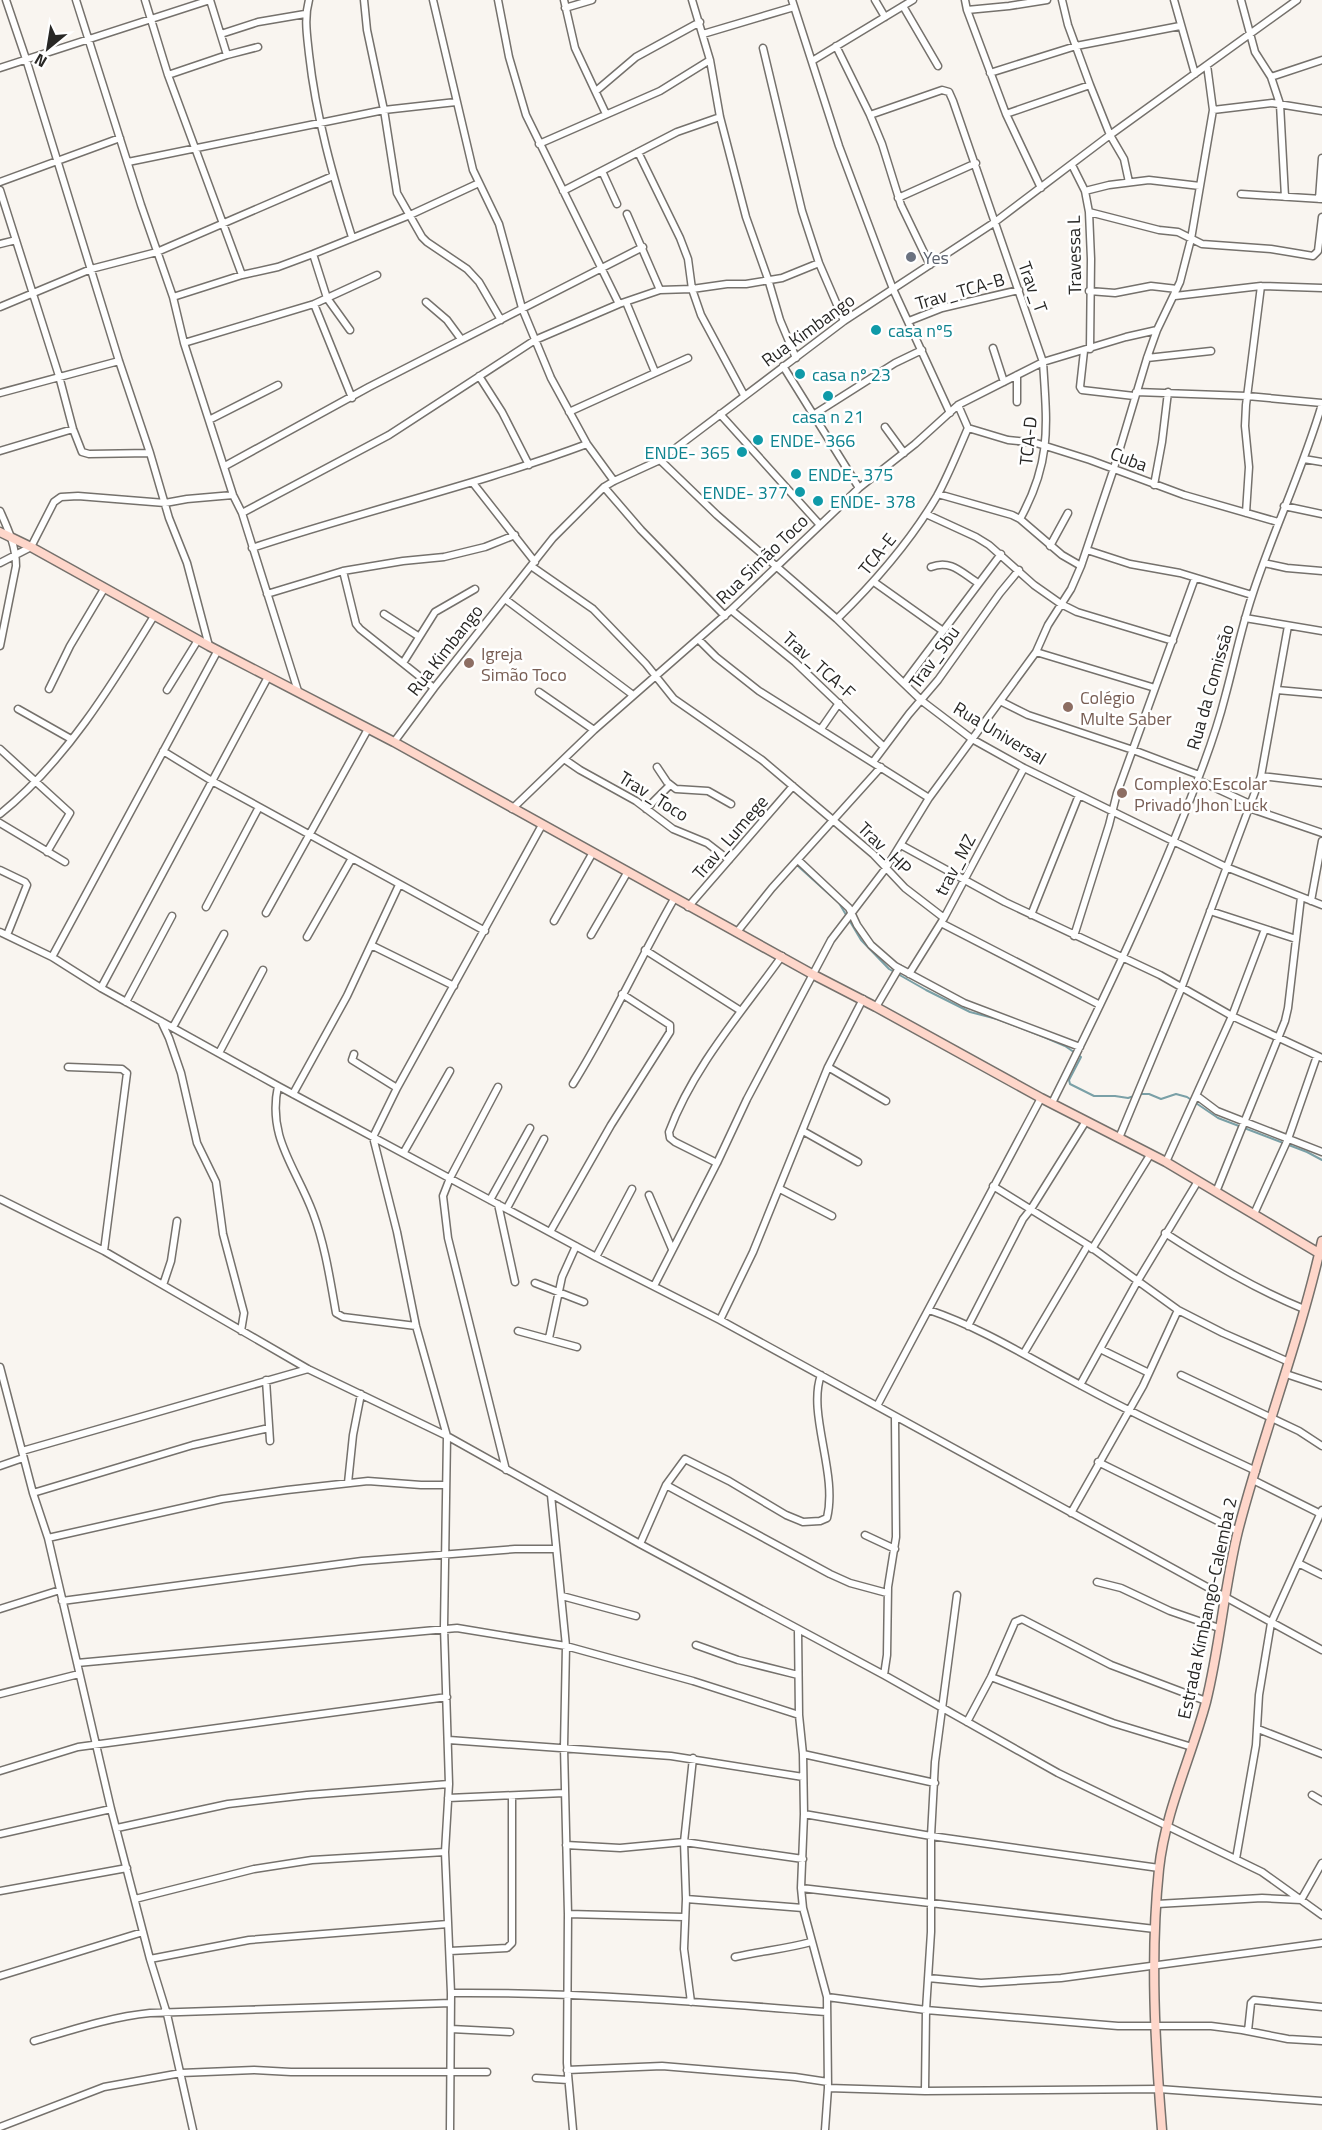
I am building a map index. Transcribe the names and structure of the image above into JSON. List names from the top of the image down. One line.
{"streets":{"street":["Travessa L","Trav_T","Trav_TCA-B","Rua Kimbango","TCA-D","Cuba","TCA-E","Rua Simão Toco","Trav_Sbu","Trav_TCA-F","Rua da Comissão","Rua Universal","Trav_Toco","Trav_Lumege","Trav_HP","trav_MZ","Estrada Kimbango-Calemba 2"]},"crossings":[["Travessa L","Rua Kimbango"],["Travessa L","Rua Simão Toco"],["Trav_T","Trav_TCA-B"],["Trav_T","Rua Kimbango"],["Trav_T","TCA-D"],["Trav_T","Rua Simão Toco"],["Rua Kimbango","Rua Universal"],["Rua Kimbango","Trav_HP"],["TCA-D","Cuba"],["TCA-D","Rua Simão Toco"],["Cuba","TCA-E"],["Cuba","Rua da Comissão"],["TCA-E","Rua Universal"],["Rua Simão Toco","Trav_TCA-F"],["Rua Simão Toco","Rua Universal"],["Rua Simão Toco","Trav_Toco"],["Rua Simão Toco","Trav_HP"],["Trav_Sbu","Trav_TCA-F"],["Trav_Sbu","Rua Universal"],["Rua da Comissão","Rua Universal"],["Rua da Comissão","Trav_HP"],["Rua Universal","trav_MZ"],["Trav_Toco","Trav_Lumege"],["Trav_Lumege","Trav_HP"],["Trav_HP","trav_MZ"]],"places":["Yes","casa nº5","casa nº 23","casa n 21","ENDE- 366","ENDE- 365","ENDE- 375","ENDE- 377","ENDE- 378","Igreja Simão Toco","Colégio Multe Saber","Complexo Escolar Privado Jhon Luck"],"north":"bottom left"}
